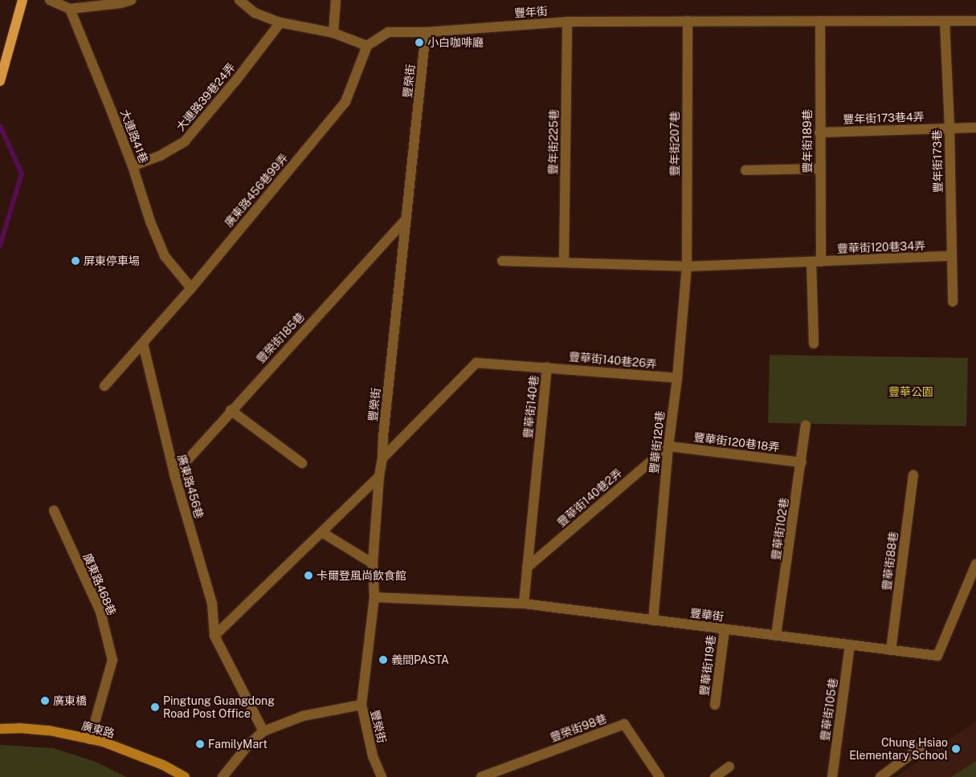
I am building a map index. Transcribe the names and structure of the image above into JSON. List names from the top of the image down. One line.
{"streets":{"street":["豐年街","豐榮街","大連路39巷24弄","豐年街173巷4弄","大連路41巷","豐年街189巷","豐年街225巷","豐年街207巷","豐年街173巷","廣東路456巷99弄","豐華街120巷34弄","豐榮街185巷","豐華街140巷26弄","豐華街140巷","豐華街120巷","豐華街120巷18弄","廣東路456巷","豐華街140巷2弄","豐華街102巷","豐華街88巷","廣東路468巷","豐華街","豐華街119巷","豐華街105巷","豐榮街98巷","廣東路"]},"crossings":[["豐年街","豐榮街"],["豐年街","豐年街189巷"],["豐年街","豐年街225巷"],["豐年街","豐年街207巷"],["豐年街","豐年街173巷"],["豐榮街","豐榮街185巷"],["豐榮街","豐華街140巷"],["豐榮街","豐華街"],["大連路39巷24弄","大連路41巷"],["豐年街173巷4弄","豐年街189巷"],["豐年街173巷4弄","豐年街173巷"],["大連路41巷","廣東路456巷99弄"],["豐年街189巷","豐華街120巷34弄"],["豐年街207巷","豐華街120巷34弄"],["豐年街207巷","豐華街120巷"],["豐年街173巷","豐華街120巷34弄"],["廣東路456巷99弄","廣東路456巷"],["豐華街120巷34弄","豐華街120巷"],["豐榮街185巷","廣東路456巷"],["豐華街140巷26弄","豐華街140巷"],["豐華街140巷26弄","豐華街120巷"],["豐華街140巷","豐華街140巷2弄"],["豐華街140巷","豐華街"],["豐華街120巷","豐華街120巷18弄"],["豐華街120巷","豐華街140巷2弄"],["豐華街120巷","豐華街"],["豐華街120巷18弄","豐華街140巷2弄"],["豐華街120巷18弄","豐華街102巷"],["豐華街102巷","豐華街"],["豐華街88巷","豐華街"],["廣東路468巷","廣東路"],["豐華街","豐華街119巷"],["豐華街","豐華街105巷"]],"parks":["豐華公園"],"places":["小白咖啡廳","屏東停車場","卡爾登風尚飲食館","義間PASTA","廣東橋","Pingtung Guangdong Road Post Office","FamilyMart","Chung Hsiao Elementary School"]}
